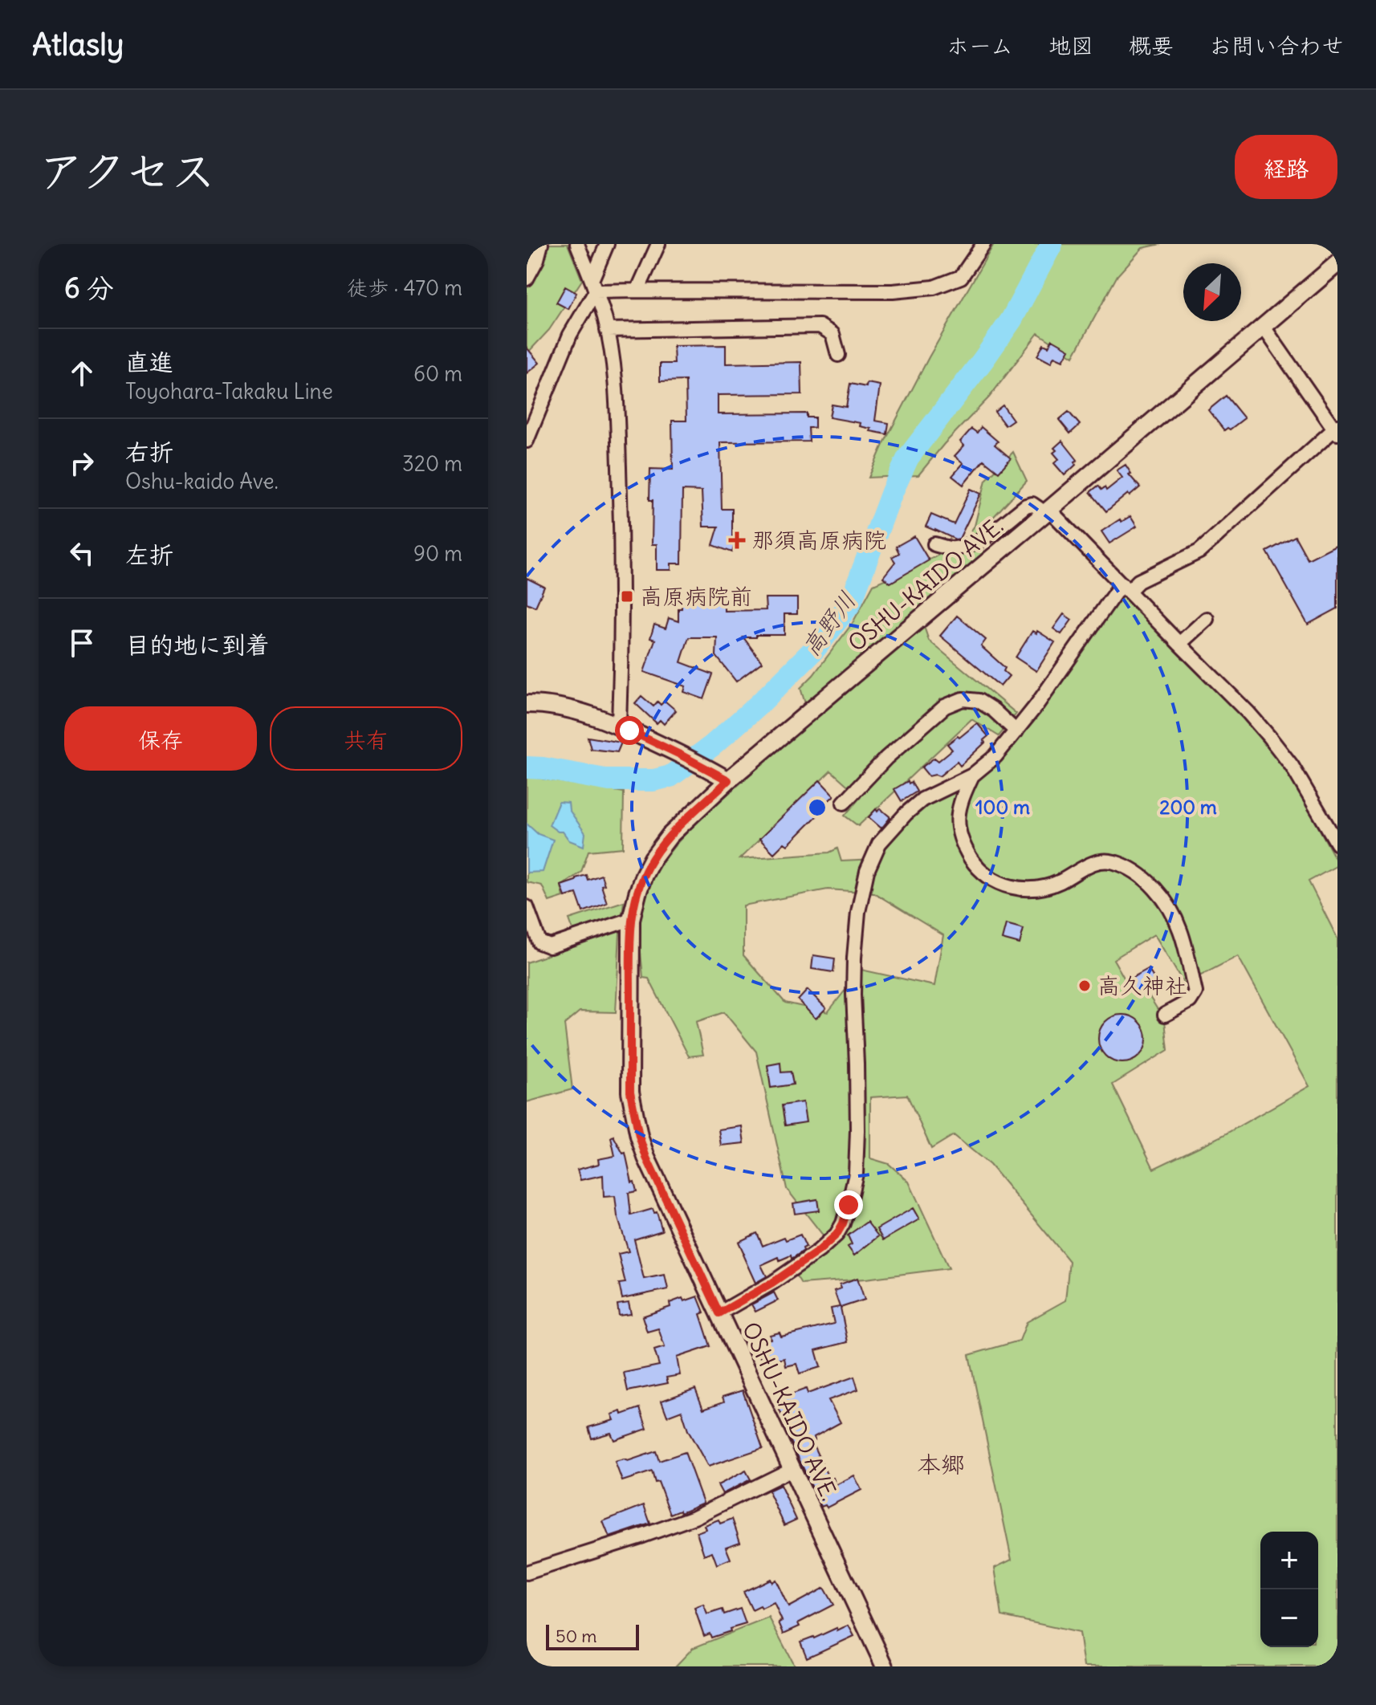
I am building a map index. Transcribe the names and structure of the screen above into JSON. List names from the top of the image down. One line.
{"streets":{"main road":["OSHU-KAIDO AVE."]},"districts":["本郷"],"water":["高野川"],"places":{"health":["那須高原病院"],"transit":["高原病院前"],"other":["高久神社"]},"scale_bar":"50 m","north":"bottom left","page":{"header":"Atlasly","nav":["ホーム","地図","概要","お問い合わせ"],"title":"アクセス","buttons":["経路",["保存","共有"]],"heading":["6 分","徒歩 · 470 m"],"list":[["直進","Toyohara-Takaku Line","60 m"],["右折","Oshu-kaido Ave.","320 m"],["左折","90 m"],"目的地に到着"],"map_buttons":["+","−"],"scale":"50 m"},"rings":["100 m","200 m"]}
